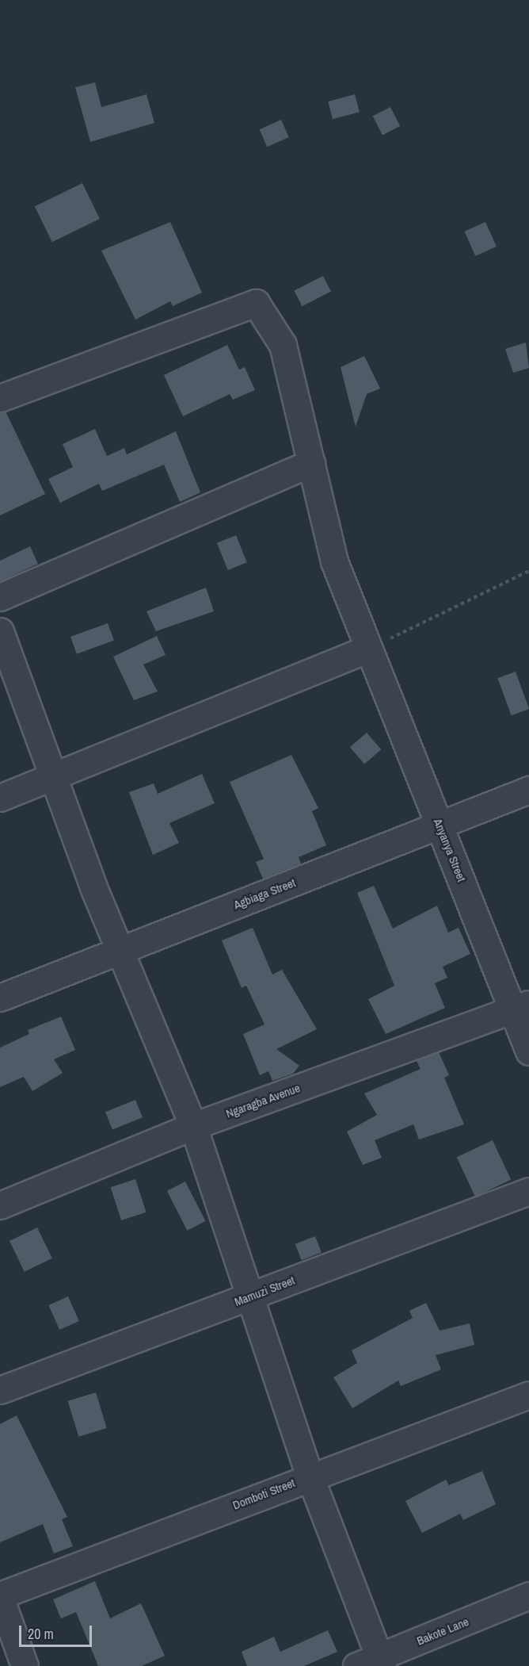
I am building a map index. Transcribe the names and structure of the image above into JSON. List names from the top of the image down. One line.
{"streets":{"street":["Anyanya Street","Agbiaga Street","Ngaragba Avenue","Mamuzi Street","Domboti Street","Bakote Lane"]},"crossings":[["Anyanya Street","Agbiaga Street"],["Anyanya Street","Ngaragba Avenue"]],"scale_bar":"20 m"}
